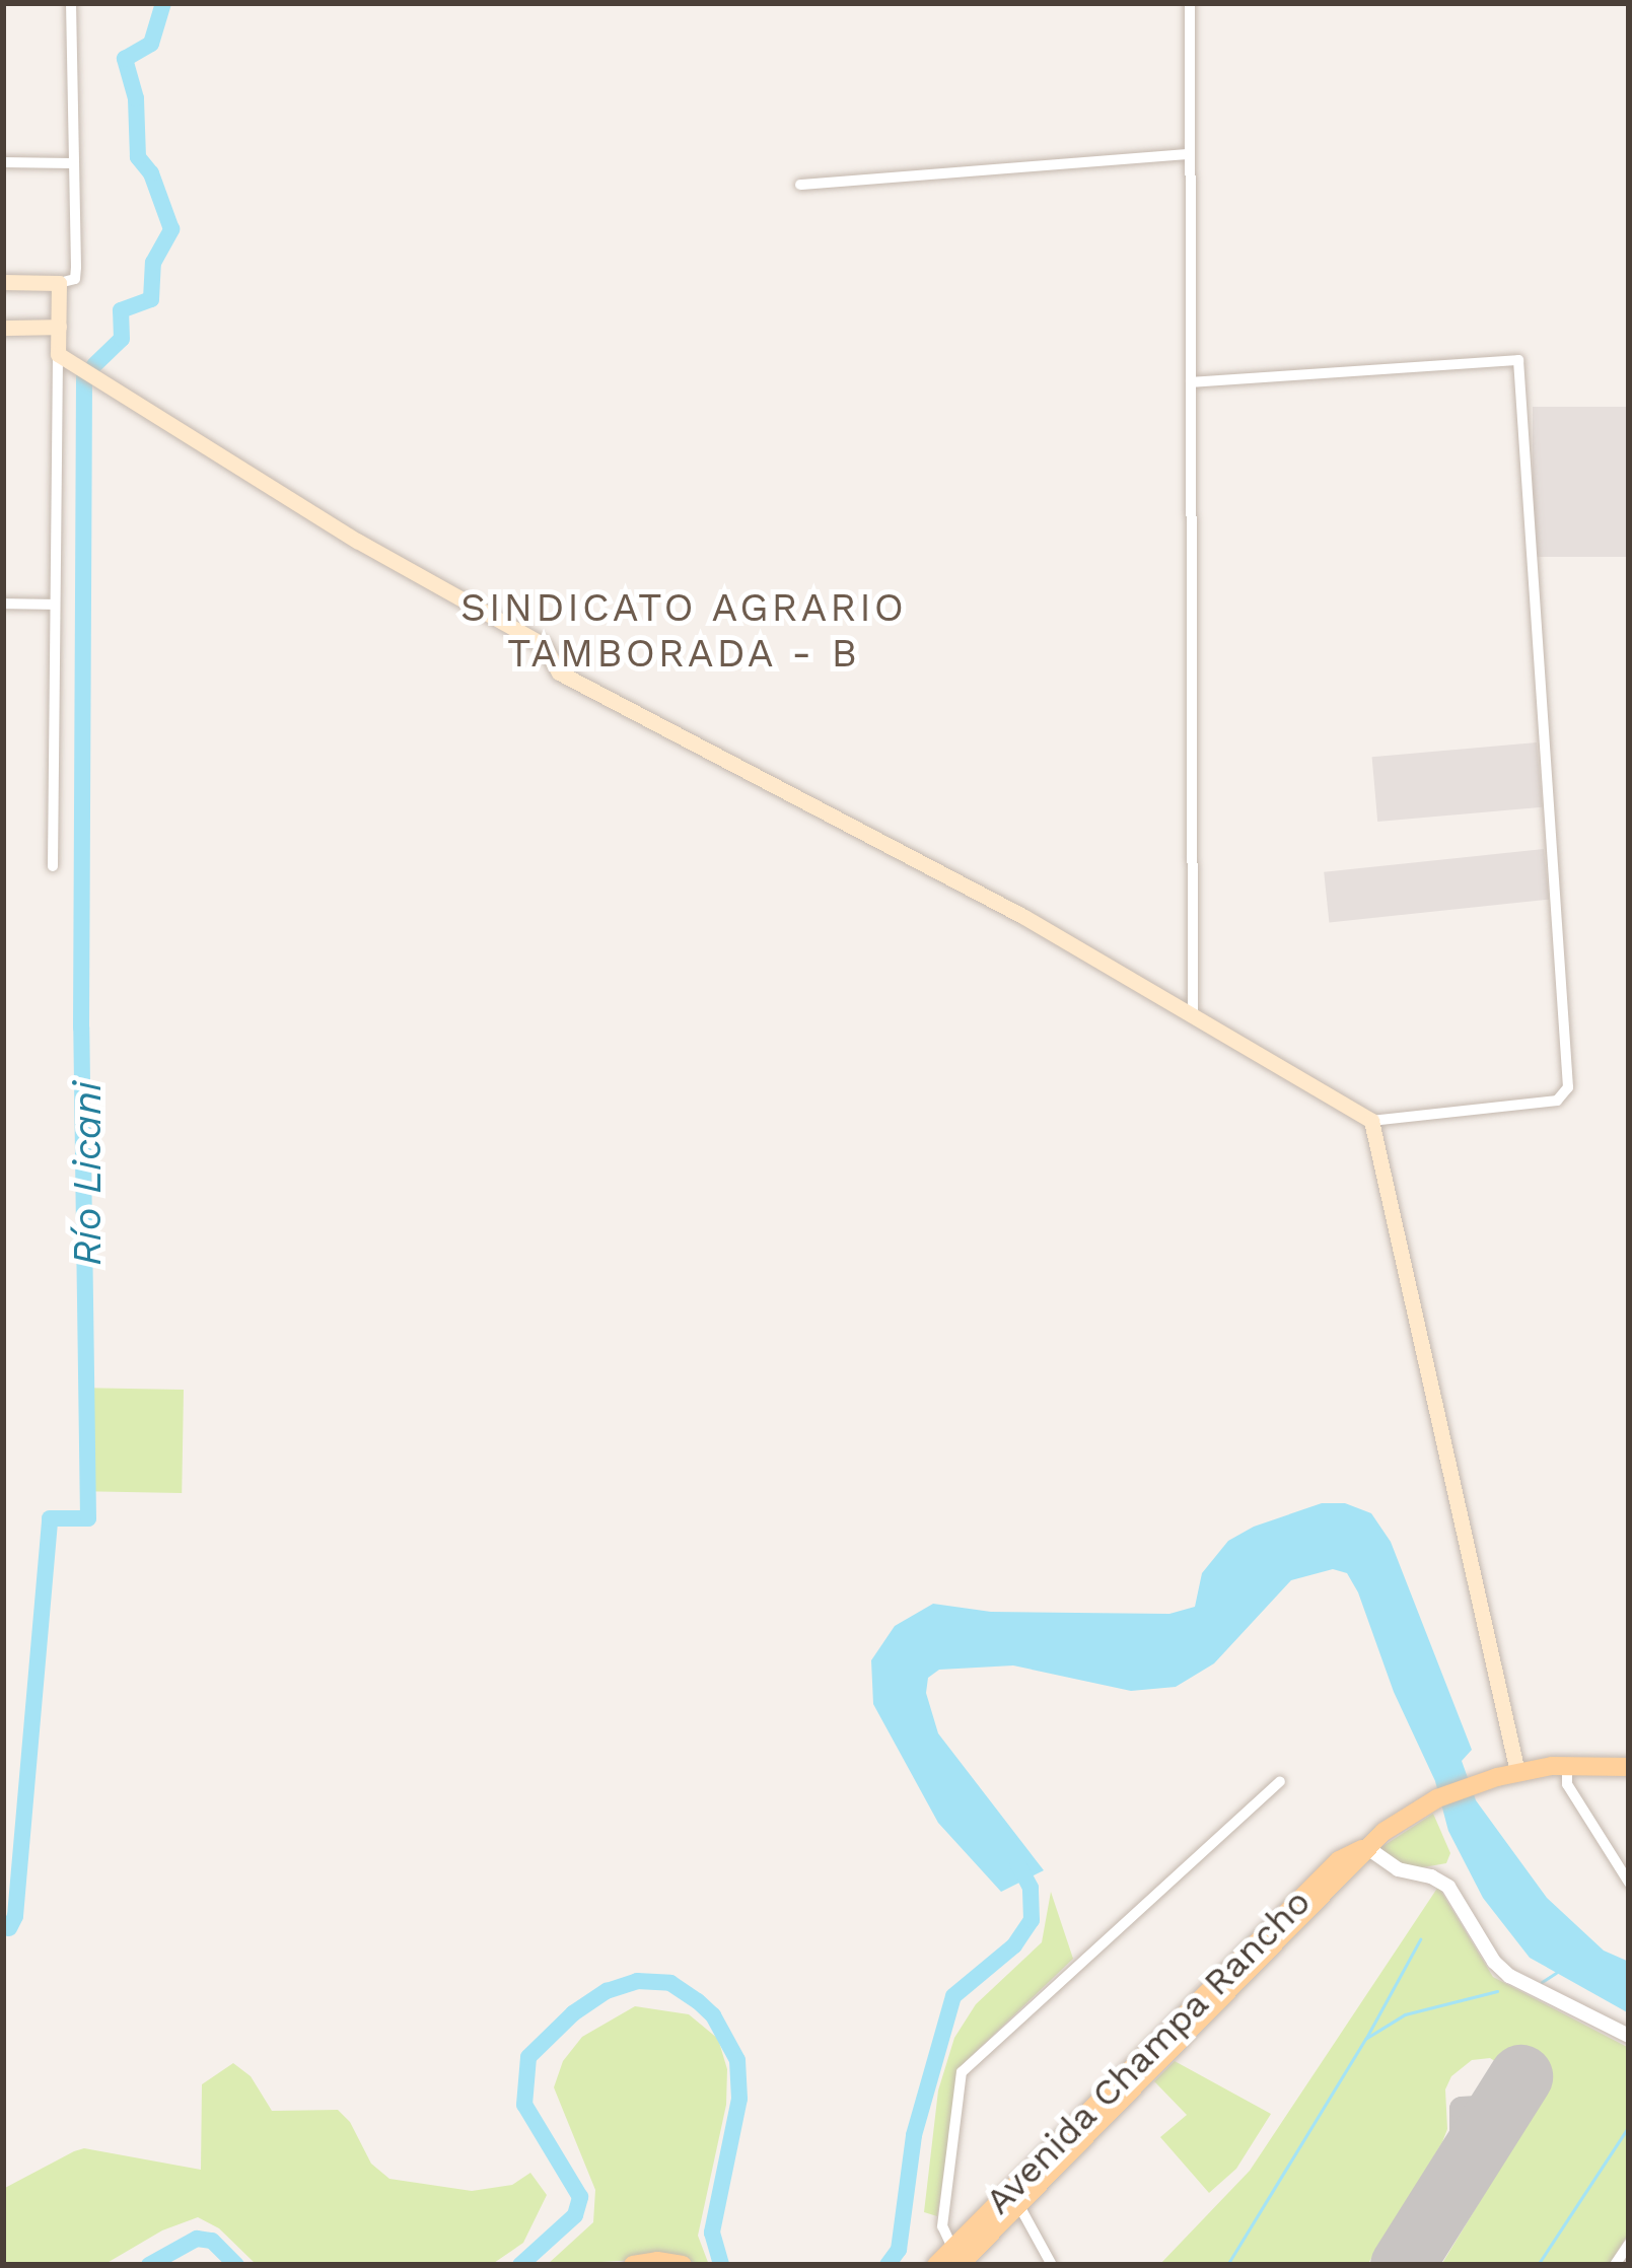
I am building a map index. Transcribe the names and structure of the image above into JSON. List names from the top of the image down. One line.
{"streets":{"main road":["Avenida Champa Rancho"]},"districts":["SINDICATO AGRARIO TAMBORADA - B"],"water":["Río Licani"]}
